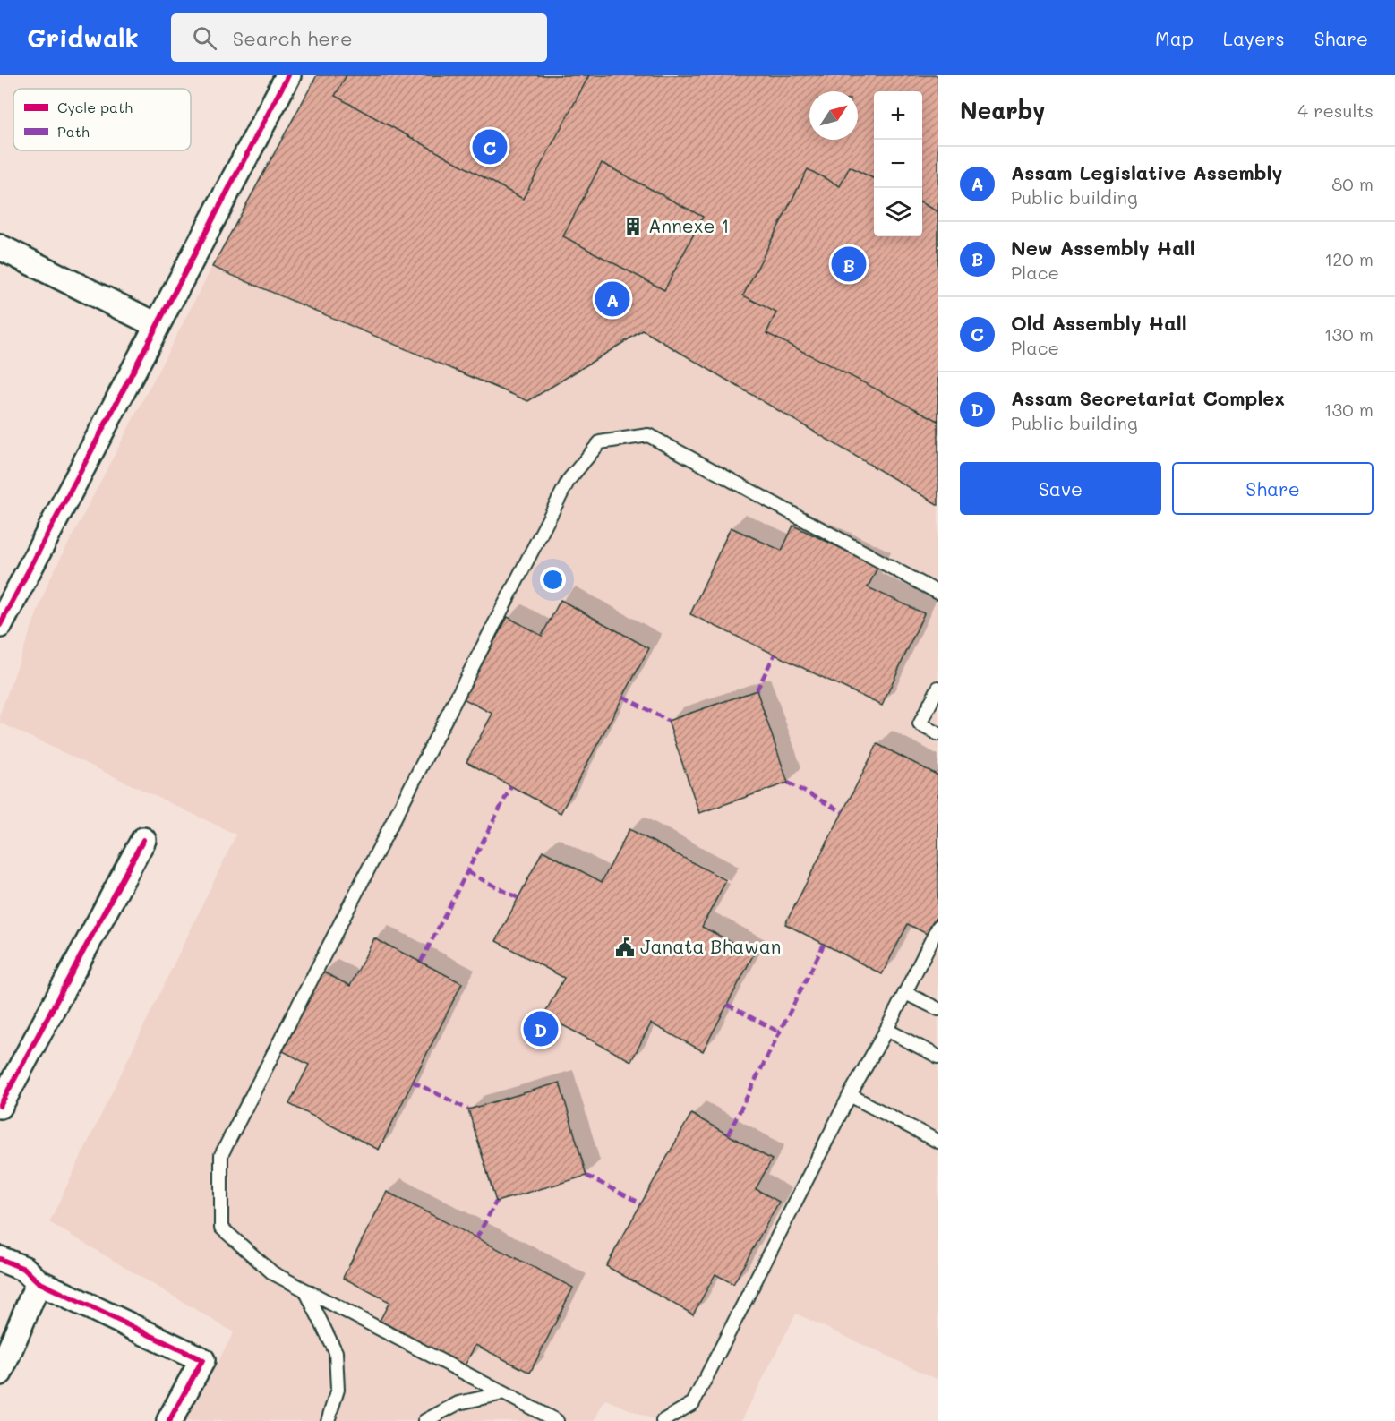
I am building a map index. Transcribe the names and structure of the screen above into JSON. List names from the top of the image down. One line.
{"places":{"building":["Annexe 1"],"public building":["Janata Bhawan"]},"legend":["Cycle path","Path"],"north":"top right","page":{"header":"Gridwalk","search":"Search here","nav":["Map","Layers","Share"],"heading":["Nearby","4 results"],"map_buttons":["+","−"],"pins":["C","B","A","D"],"list":[{"mark":"A","name":"Assam Legislative Assembly","note":"Public building","value":"80 m"},{"mark":"B","name":"New Assembly Hall","note":"Place","value":"120 m"},{"mark":"C","name":"Old Assembly Hall","note":"Place","value":"130 m"},{"mark":"D","name":"Assam Secretariat Complex","note":"Public building","value":"130 m"}],"buttons":["Save","Share"]}}
